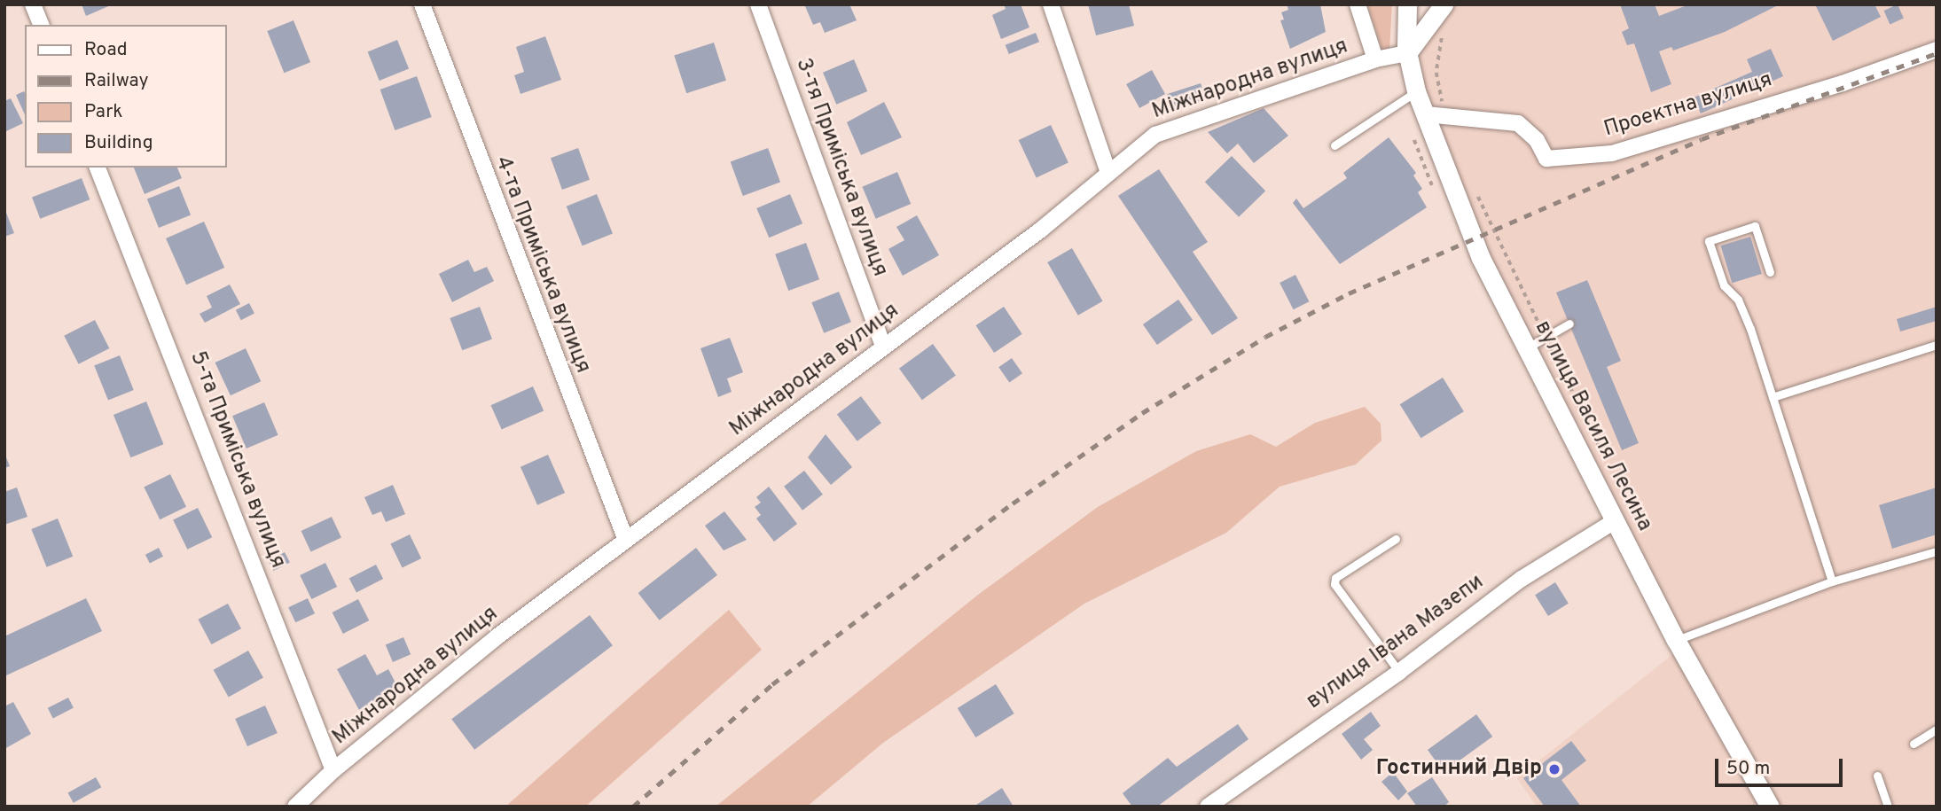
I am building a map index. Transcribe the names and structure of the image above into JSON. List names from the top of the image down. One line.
{"streets":{"street":["Міжнародна вулиця","Проектна вулиця","3-тя Приміська вулиця","4-та Приміська вулиця","вулиця Василя Лесина","5-та Приміська вулиця","вулиця Івана Мазепи"]},"crossings":[["Міжнародна вулиця","3-тя Приміська вулиця"],["Міжнародна вулиця","4-та Приміська вулиця"],["Міжнародна вулиця","вулиця Василя Лесина"],["Міжнародна вулиця","5-та Приміська вулиця"],["Проектна вулиця","вулиця Василя Лесина"],["вулиця Василя Лесина","вулиця Івана Мазепи"]],"places":["Гостинний Двір"],"legend":["Road","Railway","Park","Building"],"scale_bar":"50 m"}
